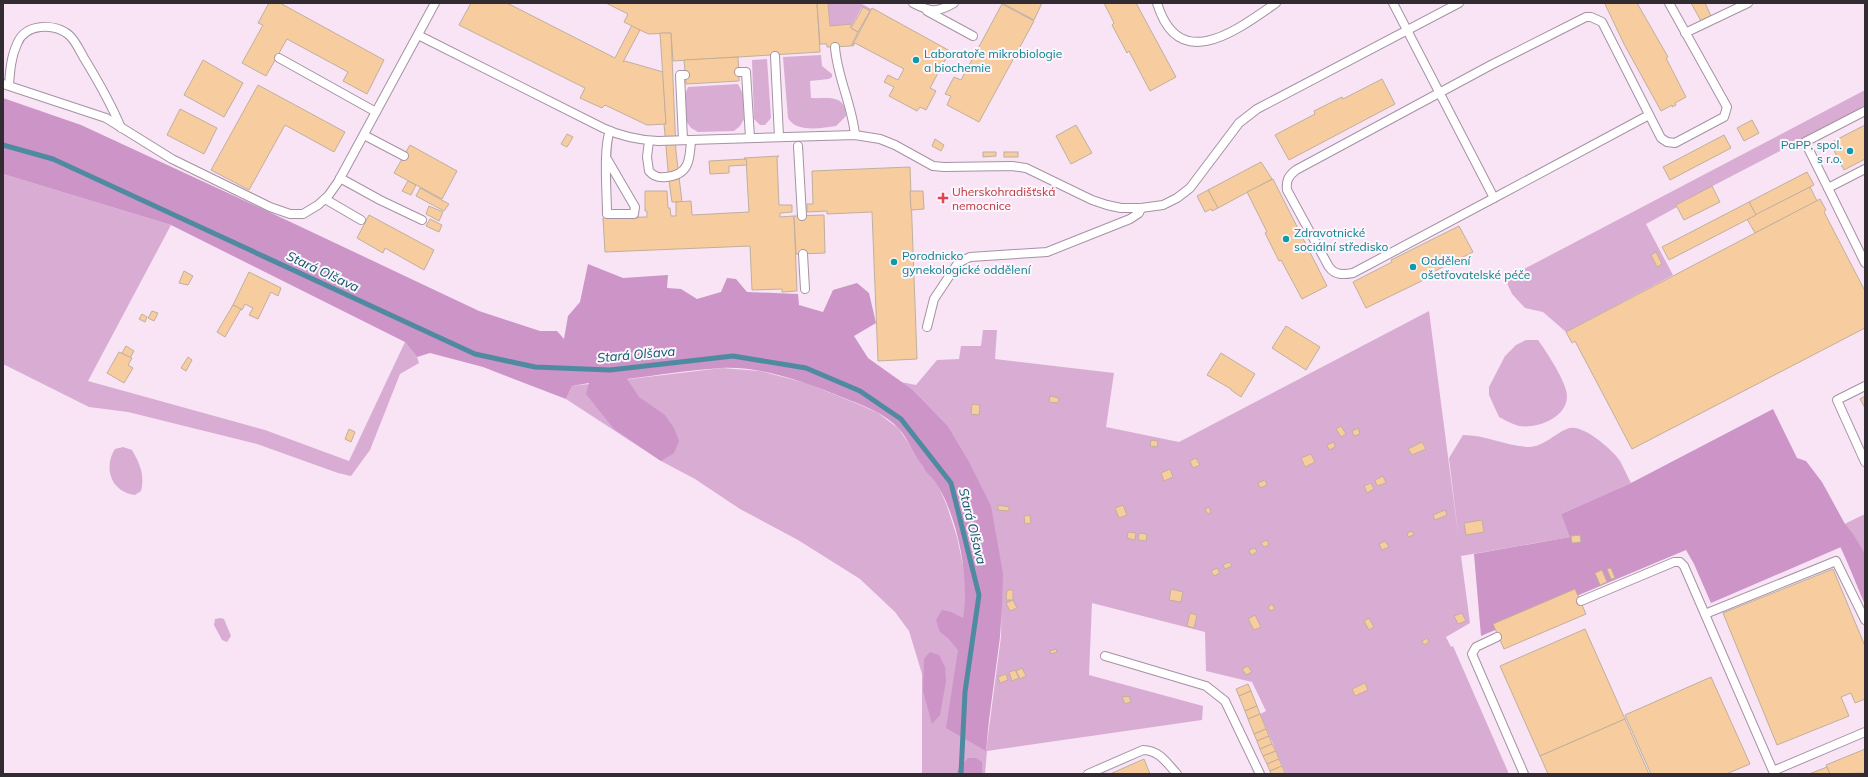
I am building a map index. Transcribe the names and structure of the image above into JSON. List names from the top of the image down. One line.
{"water":["Stará Olšava"],"places":{"other":["Laboratoře mikrobiologie a biochemie","PaPP, spol. s r.o.","Zdravotnické sociální středisko","Porodnicko gynekologické oddělení","Oddělení ošetřovatelské péče"],"health":["Uherskohradišťská nemocnice"]}}
